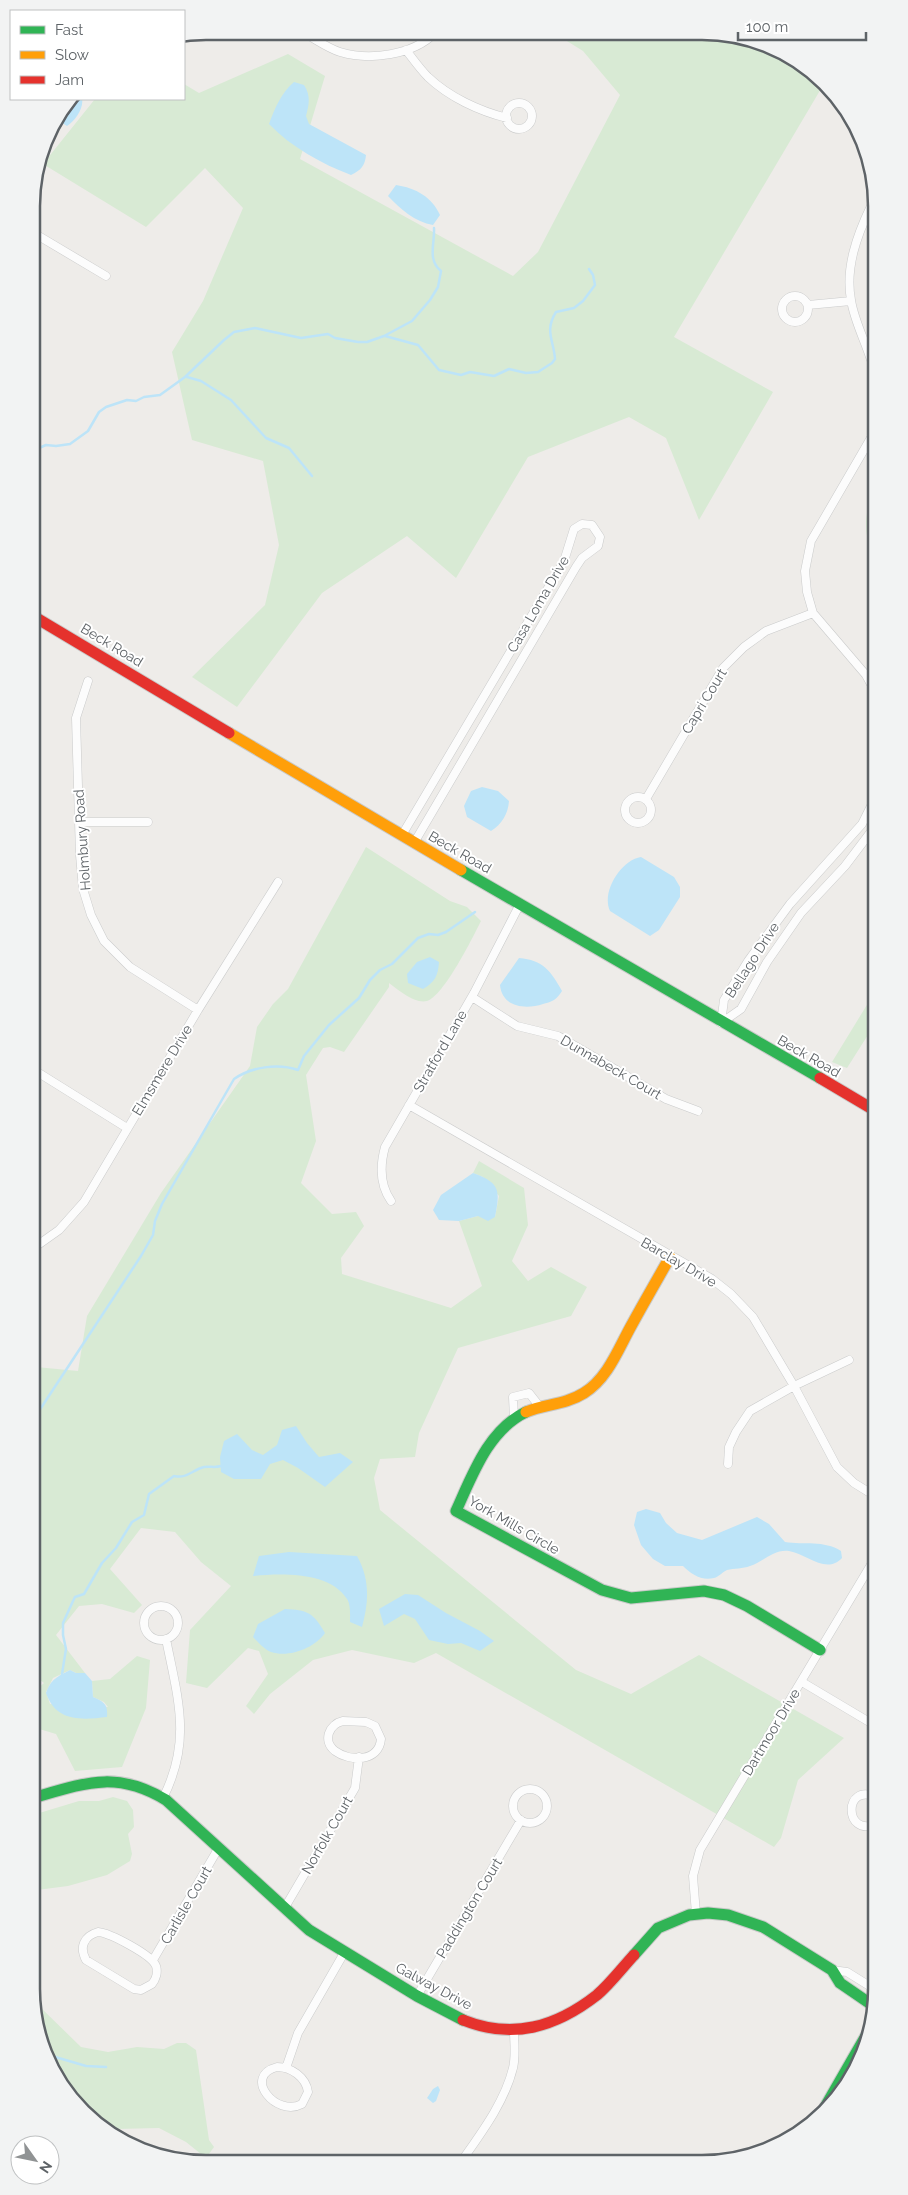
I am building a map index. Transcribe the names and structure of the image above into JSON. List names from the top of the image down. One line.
{"streets":{"street":["Casa Loma Drive","Beck Road","Capri Court","Holmbury Road","Bellago Drive","Stratford Lane","Dunnabeck Court","Elmsmere Drive","Barclay Drive","York Mills Circle","Dartmoor Drive","Norfolk Court","Carlisle Court","Paddington Court","Galway Drive"]},"crossings":[["Casa Loma Drive","Beck Road"],["Beck Road","Bellago Drive"],["Beck Road","Stratford Lane"],["Holmbury Road","Elmsmere Drive"],["Stratford Lane","Dunnabeck Court"],["Stratford Lane","Barclay Drive"],["Barclay Drive","York Mills Circle"],["York Mills Circle","Dartmoor Drive"],["Dartmoor Drive","Galway Drive"],["Norfolk Court","Galway Drive"],["Carlisle Court","Galway Drive"],["Paddington Court","Galway Drive"]],"legend":["Fast","Slow","Jam"],"scale_bar":"100 m","north":"bottom right"}
